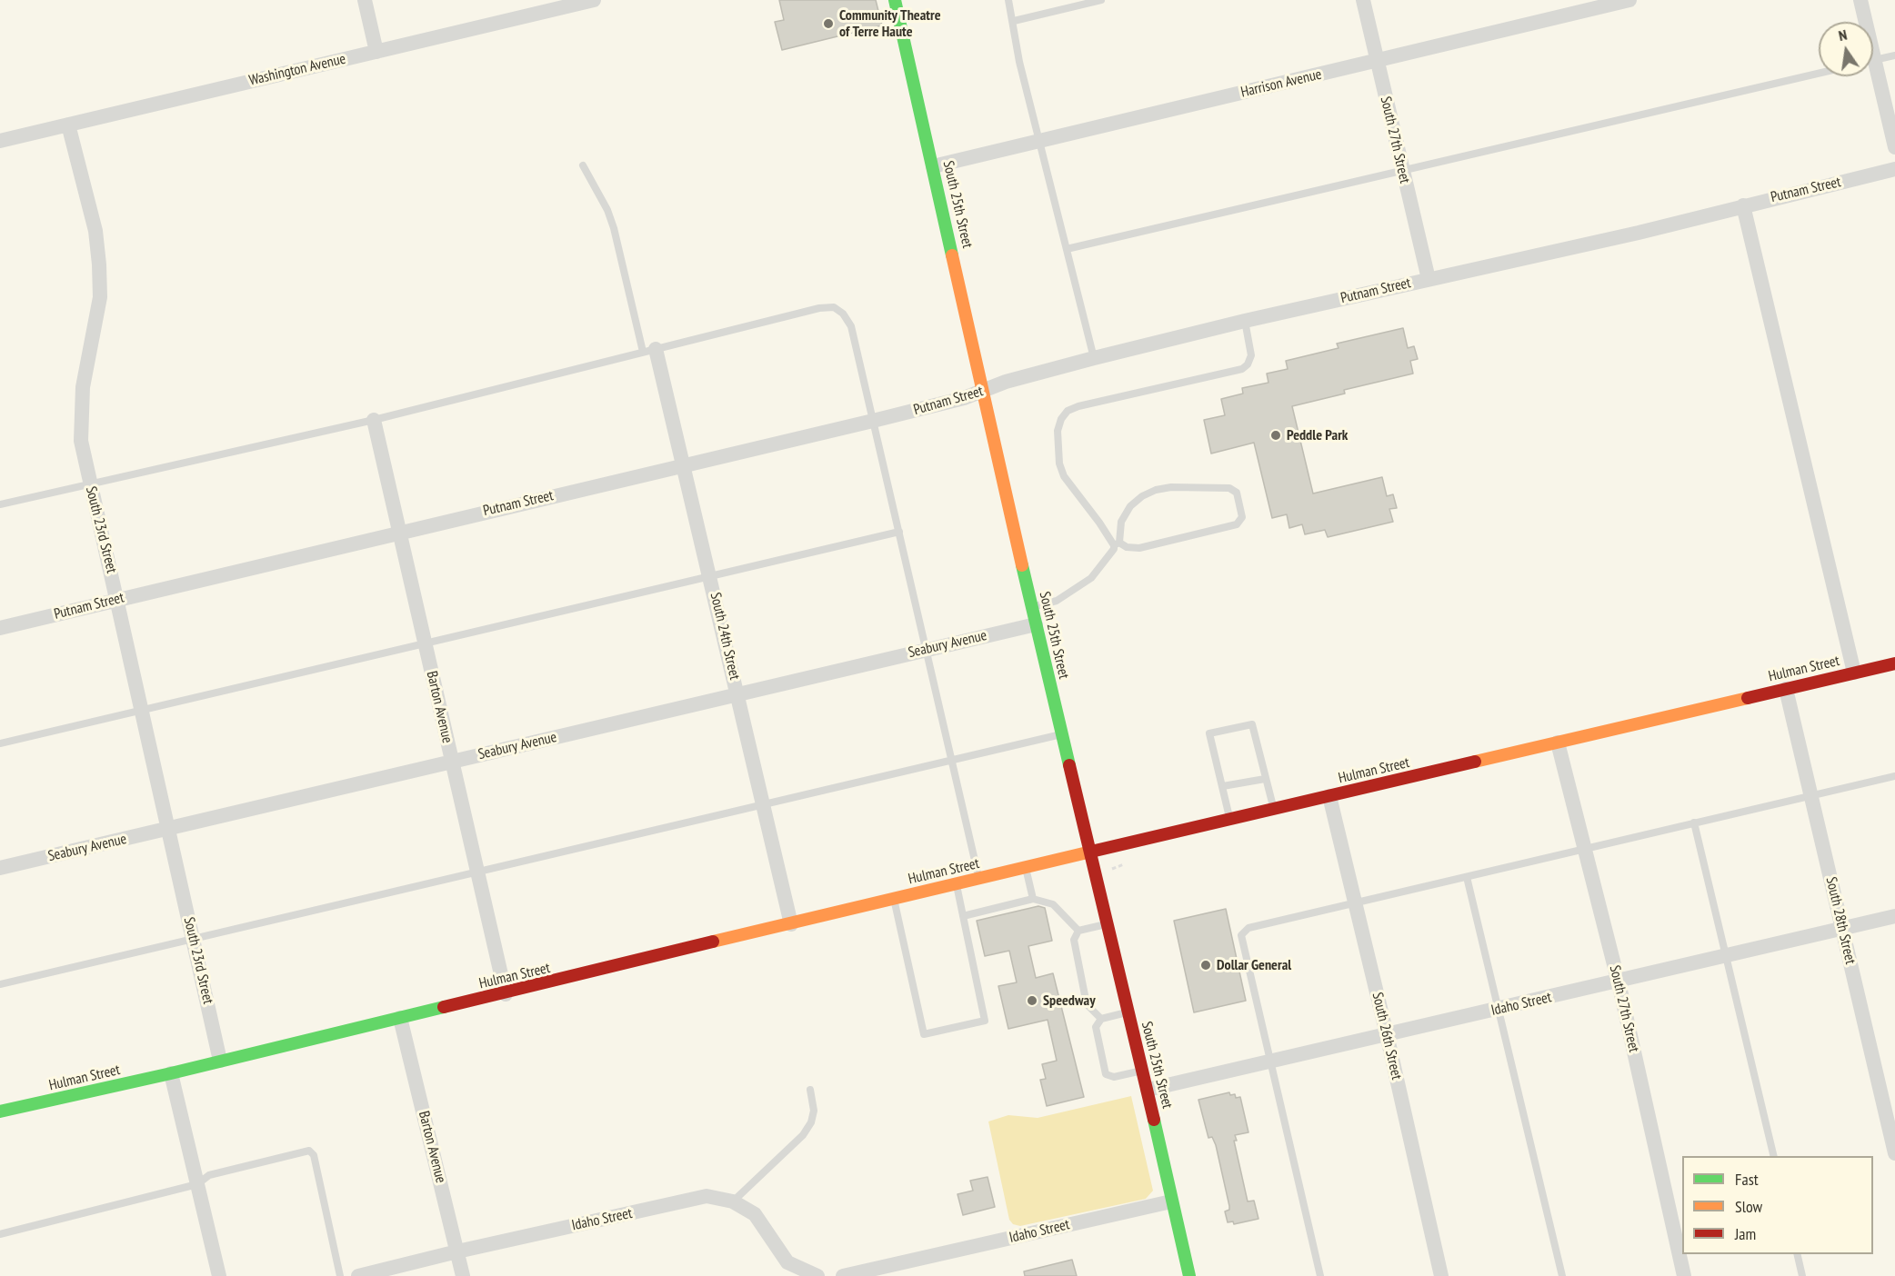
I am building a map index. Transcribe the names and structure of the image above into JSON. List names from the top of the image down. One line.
{"streets":{"street":["Washington Avenue","Harrison Avenue","South 27th Street","Putnam Street","South 25th Street","South 23rd Street","South 24th Street","Seabury Avenue","Hulman Street","Barton Avenue","South 28th Street","Idaho Street","South 26th Street"]},"crossings":[["Washington Avenue","South 23rd Street"],["Harrison Avenue","South 27th Street"],["Harrison Avenue","South 25th Street"],["South 27th Street","Putnam Street"],["South 27th Street","Hulman Street"],["South 27th Street","Idaho Street"],["Putnam Street","South 25th Street"],["Putnam Street","South 23rd Street"],["Putnam Street","South 24th Street"],["Putnam Street","Barton Avenue"],["South 25th Street","Seabury Avenue"],["South 25th Street","Hulman Street"],["South 25th Street","Idaho Street"],["South 23rd Street","Seabury Avenue"],["South 23rd Street","Hulman Street"],["South 24th Street","Seabury Avenue"],["South 24th Street","Hulman Street"],["Seabury Avenue","Barton Avenue"],["Hulman Street","Barton Avenue"],["Hulman Street","South 28th Street"],["Hulman Street","South 26th Street"],["Barton Avenue","Idaho Street"],["South 28th Street","Idaho Street"],["Idaho Street","South 26th Street"]],"places":["Community Theatre of Terre Haute","Peddle Park","Dollar General","Speedway"],"legend":["Fast","Slow","Jam"],"north":"top"}
